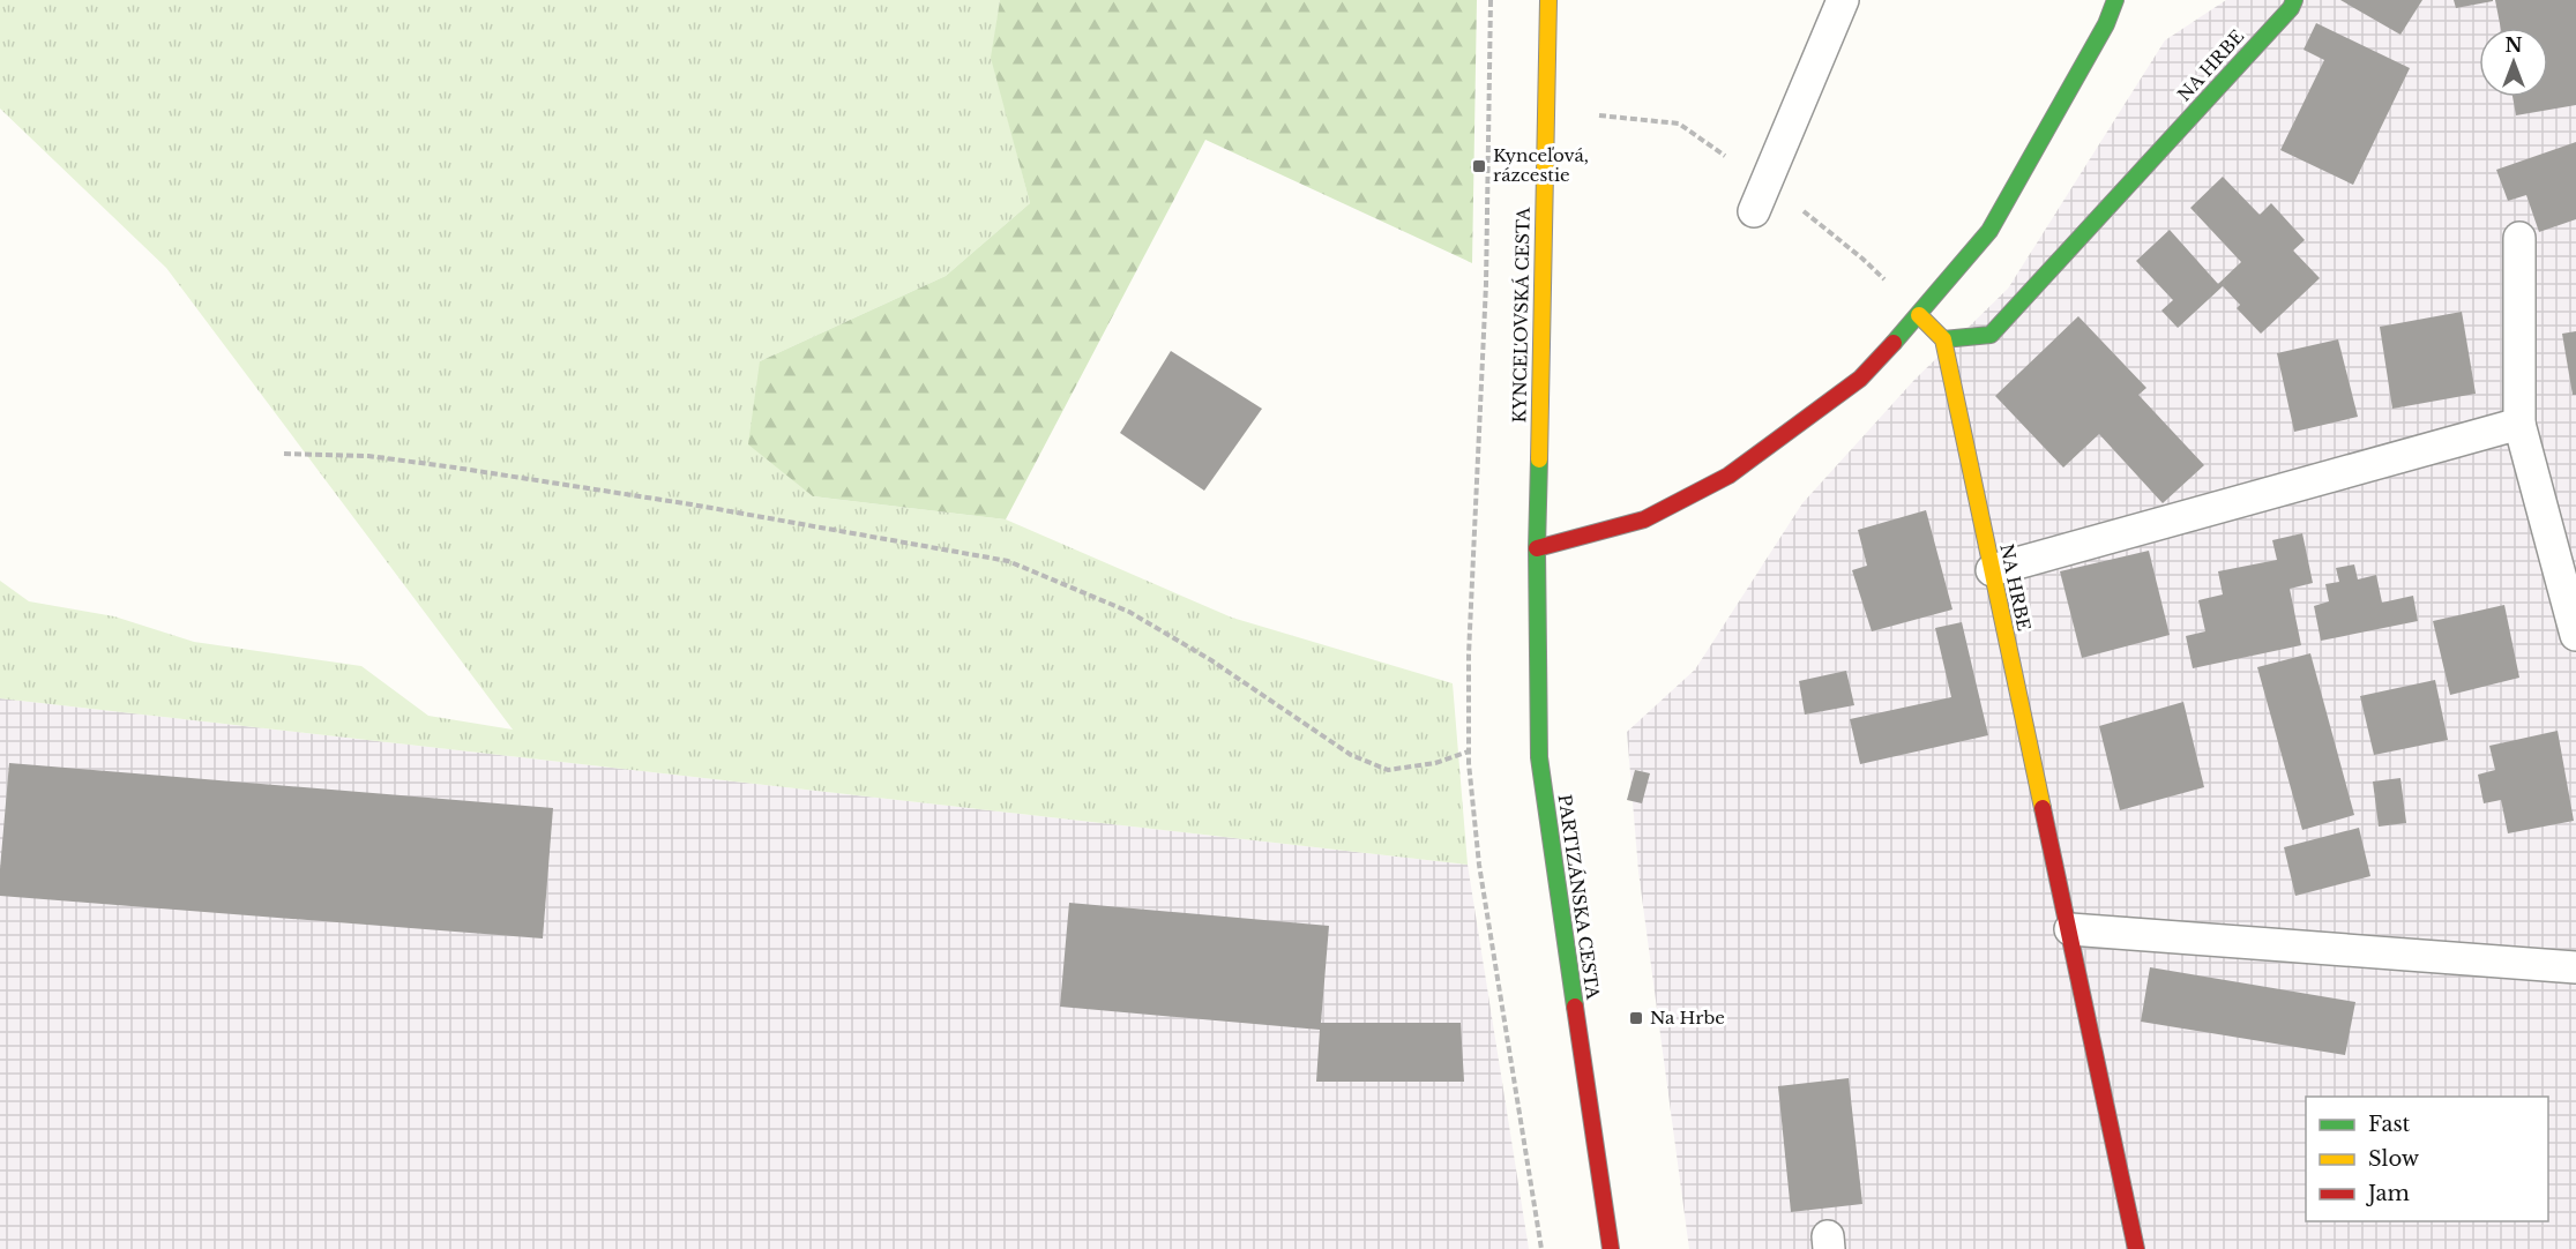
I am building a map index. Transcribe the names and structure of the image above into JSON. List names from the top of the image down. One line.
{"streets":{"street":["NA HRBE","KYNCEĽOVSKÁ CESTA","PARTIZÁNSKA CESTA"]},"crossings":[["KYNCEĽOVSKÁ CESTA","PARTIZÁNSKA CESTA"]],"places":{"transit":["Kynceľová, rázcestie","Na Hrbe"]},"legend":["Fast","Slow","Jam"],"north":"top"}
